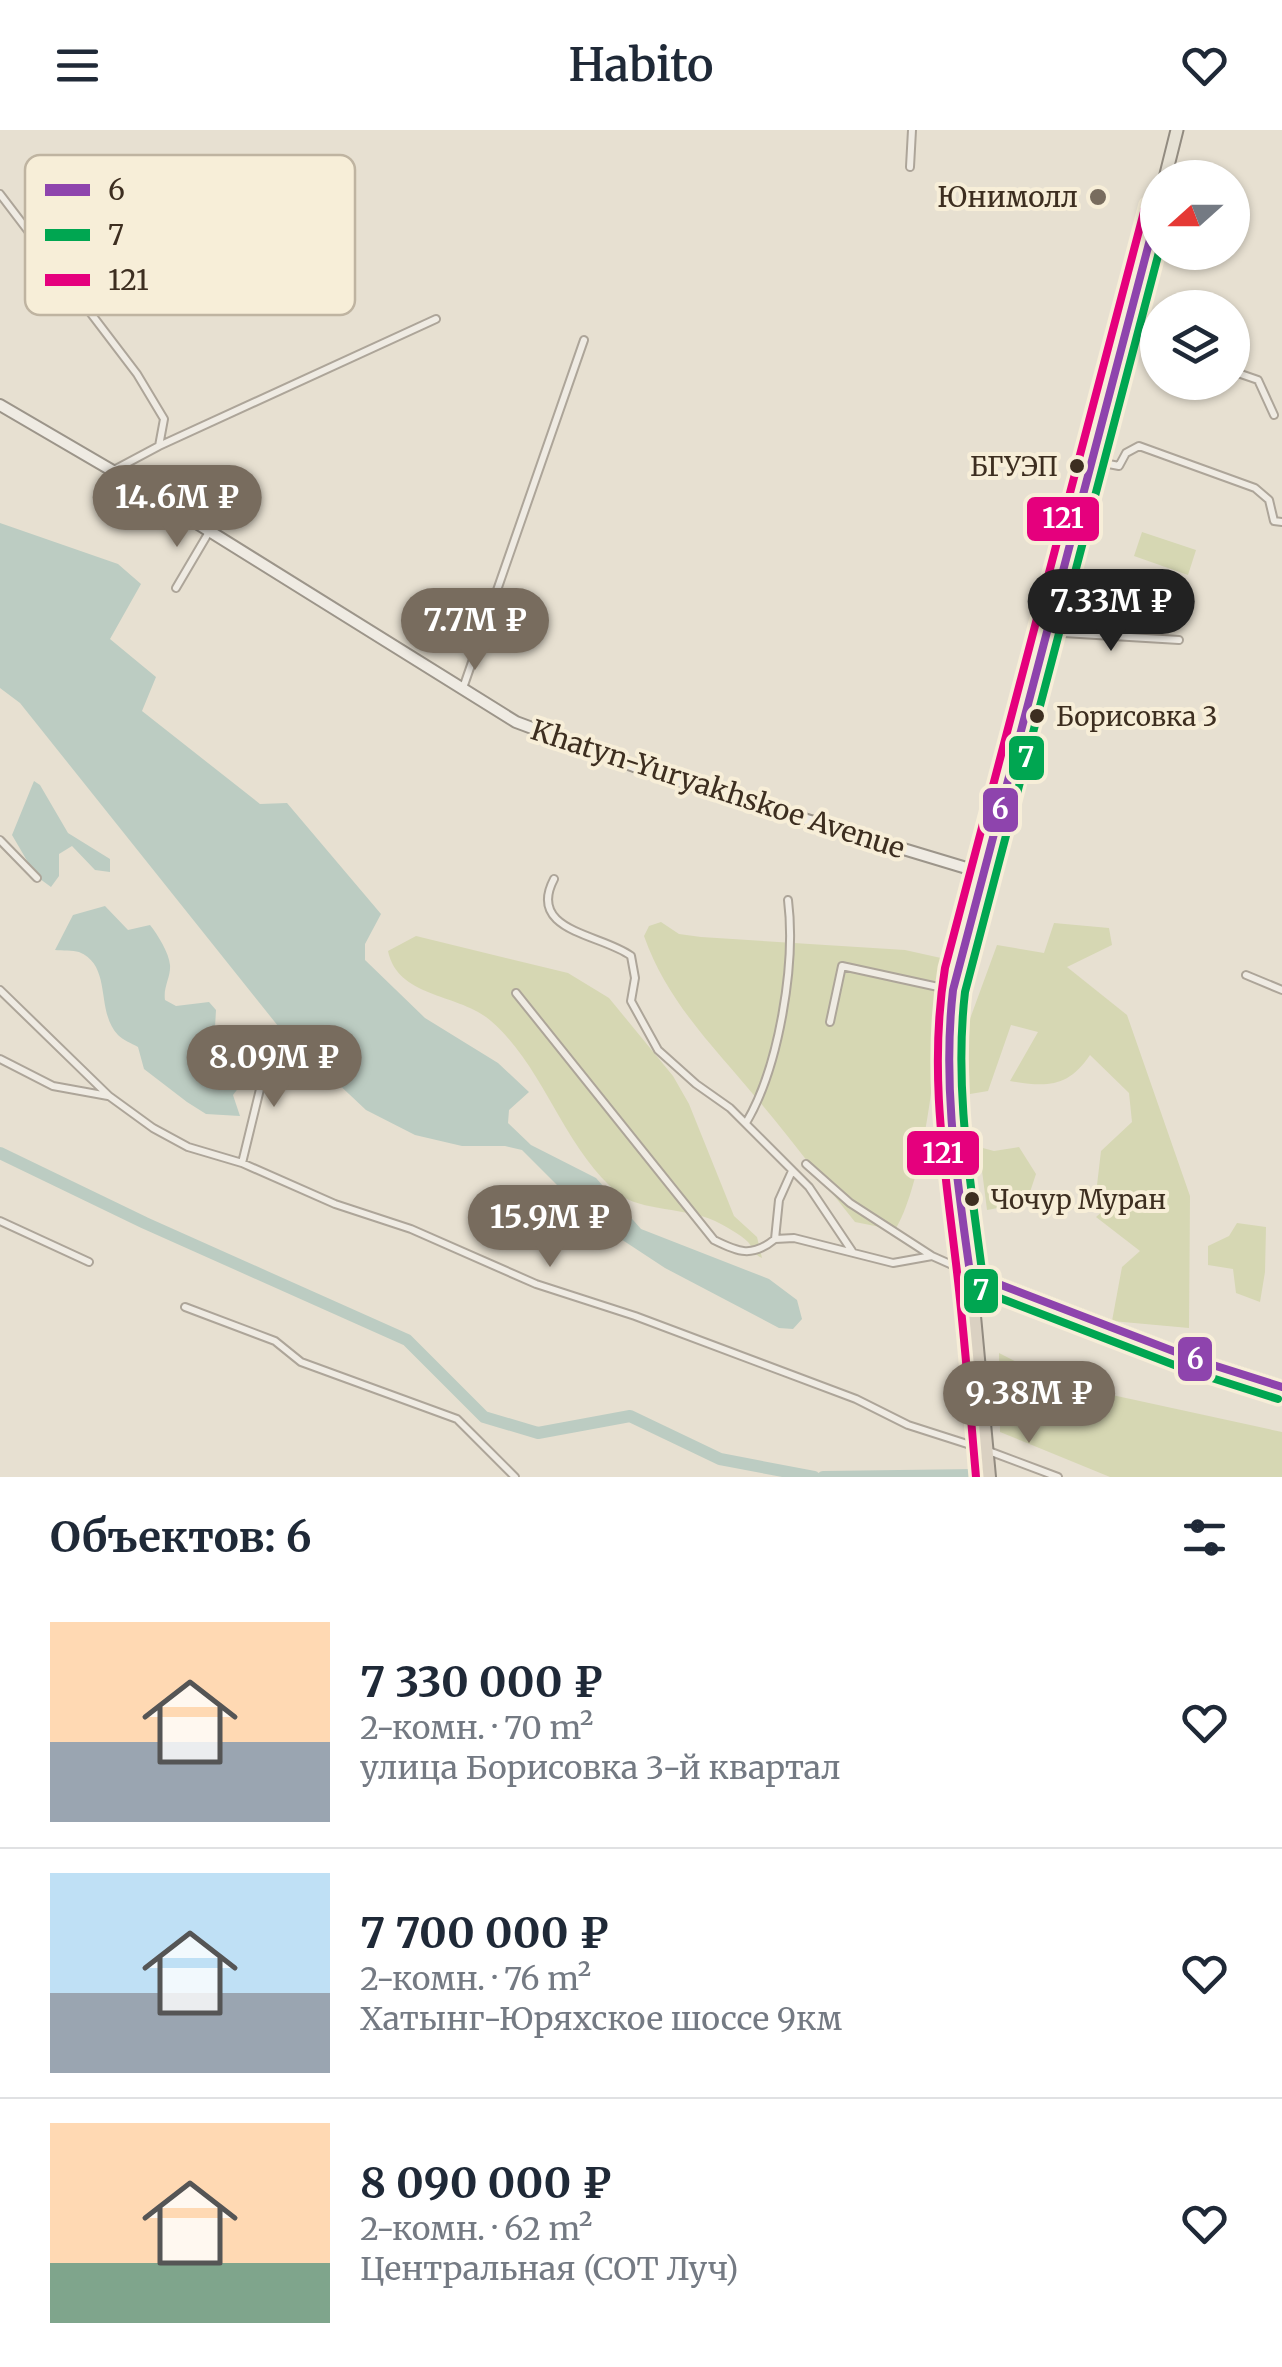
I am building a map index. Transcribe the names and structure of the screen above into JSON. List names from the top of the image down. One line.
{"streets":{"main road":["Khatyn-Yuryakhskoe Avenue"]},"places":["Юнимолл","БГУЭП","Борисовка 3","Чочур Муран"],"lines":["transit line 121","transit line 6","transit line 7"],"legend":["6","7","121"],"north":"left","page":{"header":"Habito","price":["14.6M ₽","7.33M ₽","7.7M ₽","8.09M ₽","15.9M ₽","9.38M ₽"],"heading":"Объектов: 6","list":[{"name":"7 330 000 ₽","note":"2-комн. · 70 m² · улица Борисовка 3-й квартал"},{"name":"7 700 000 ₽","note":"2-комн. · 76 m² · Хатынг-Юряхское шоссе 9км"},{"name":"8 090 000 ₽","note":"2-комн. · 62 m² · Центральная (СОТ Луч)"}]}}
